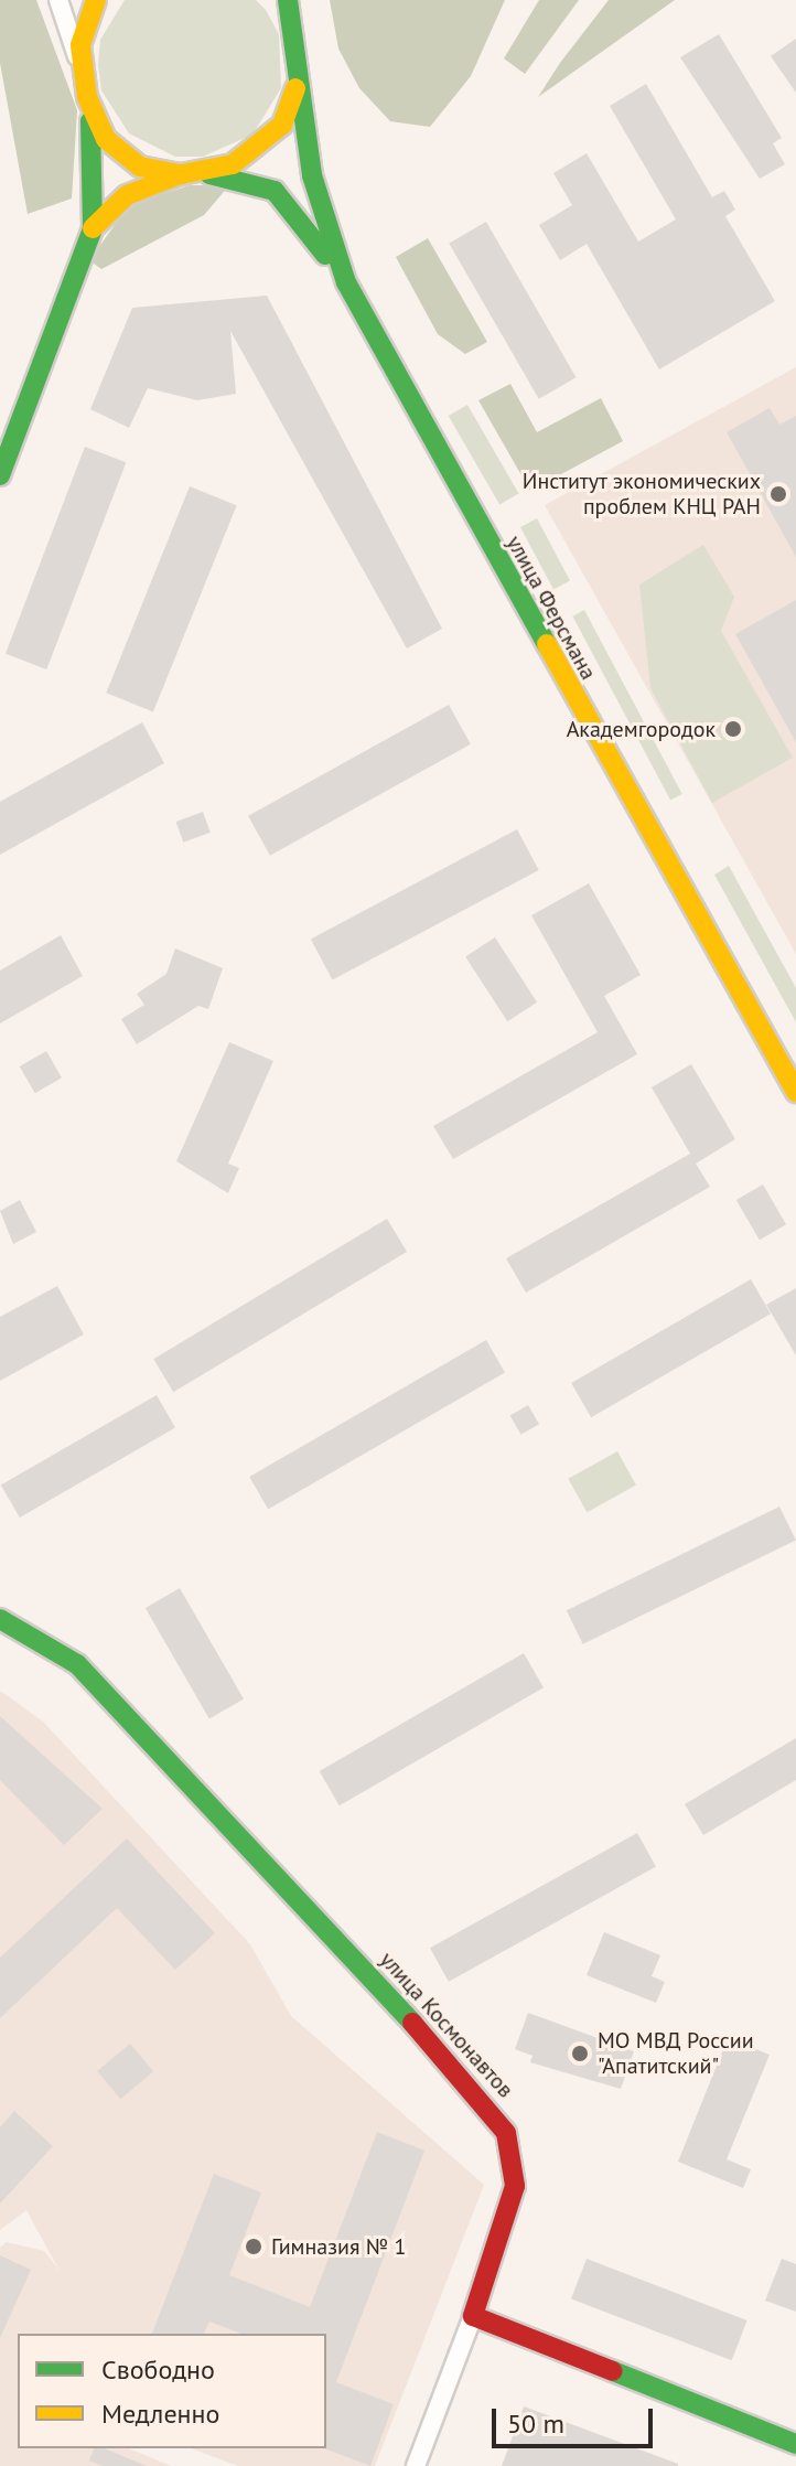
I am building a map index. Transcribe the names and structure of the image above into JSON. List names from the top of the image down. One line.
{"streets":{"street":["улица Ферсмана","улица Космонавтов"]},"places":["Институт экономических проблем КНЦ РАН","Академгородок","МО МВД России \"Апатитский\"","Гимназия № 1"],"legend":["Свободно","Медленно"],"scale_bar":"50 m"}
